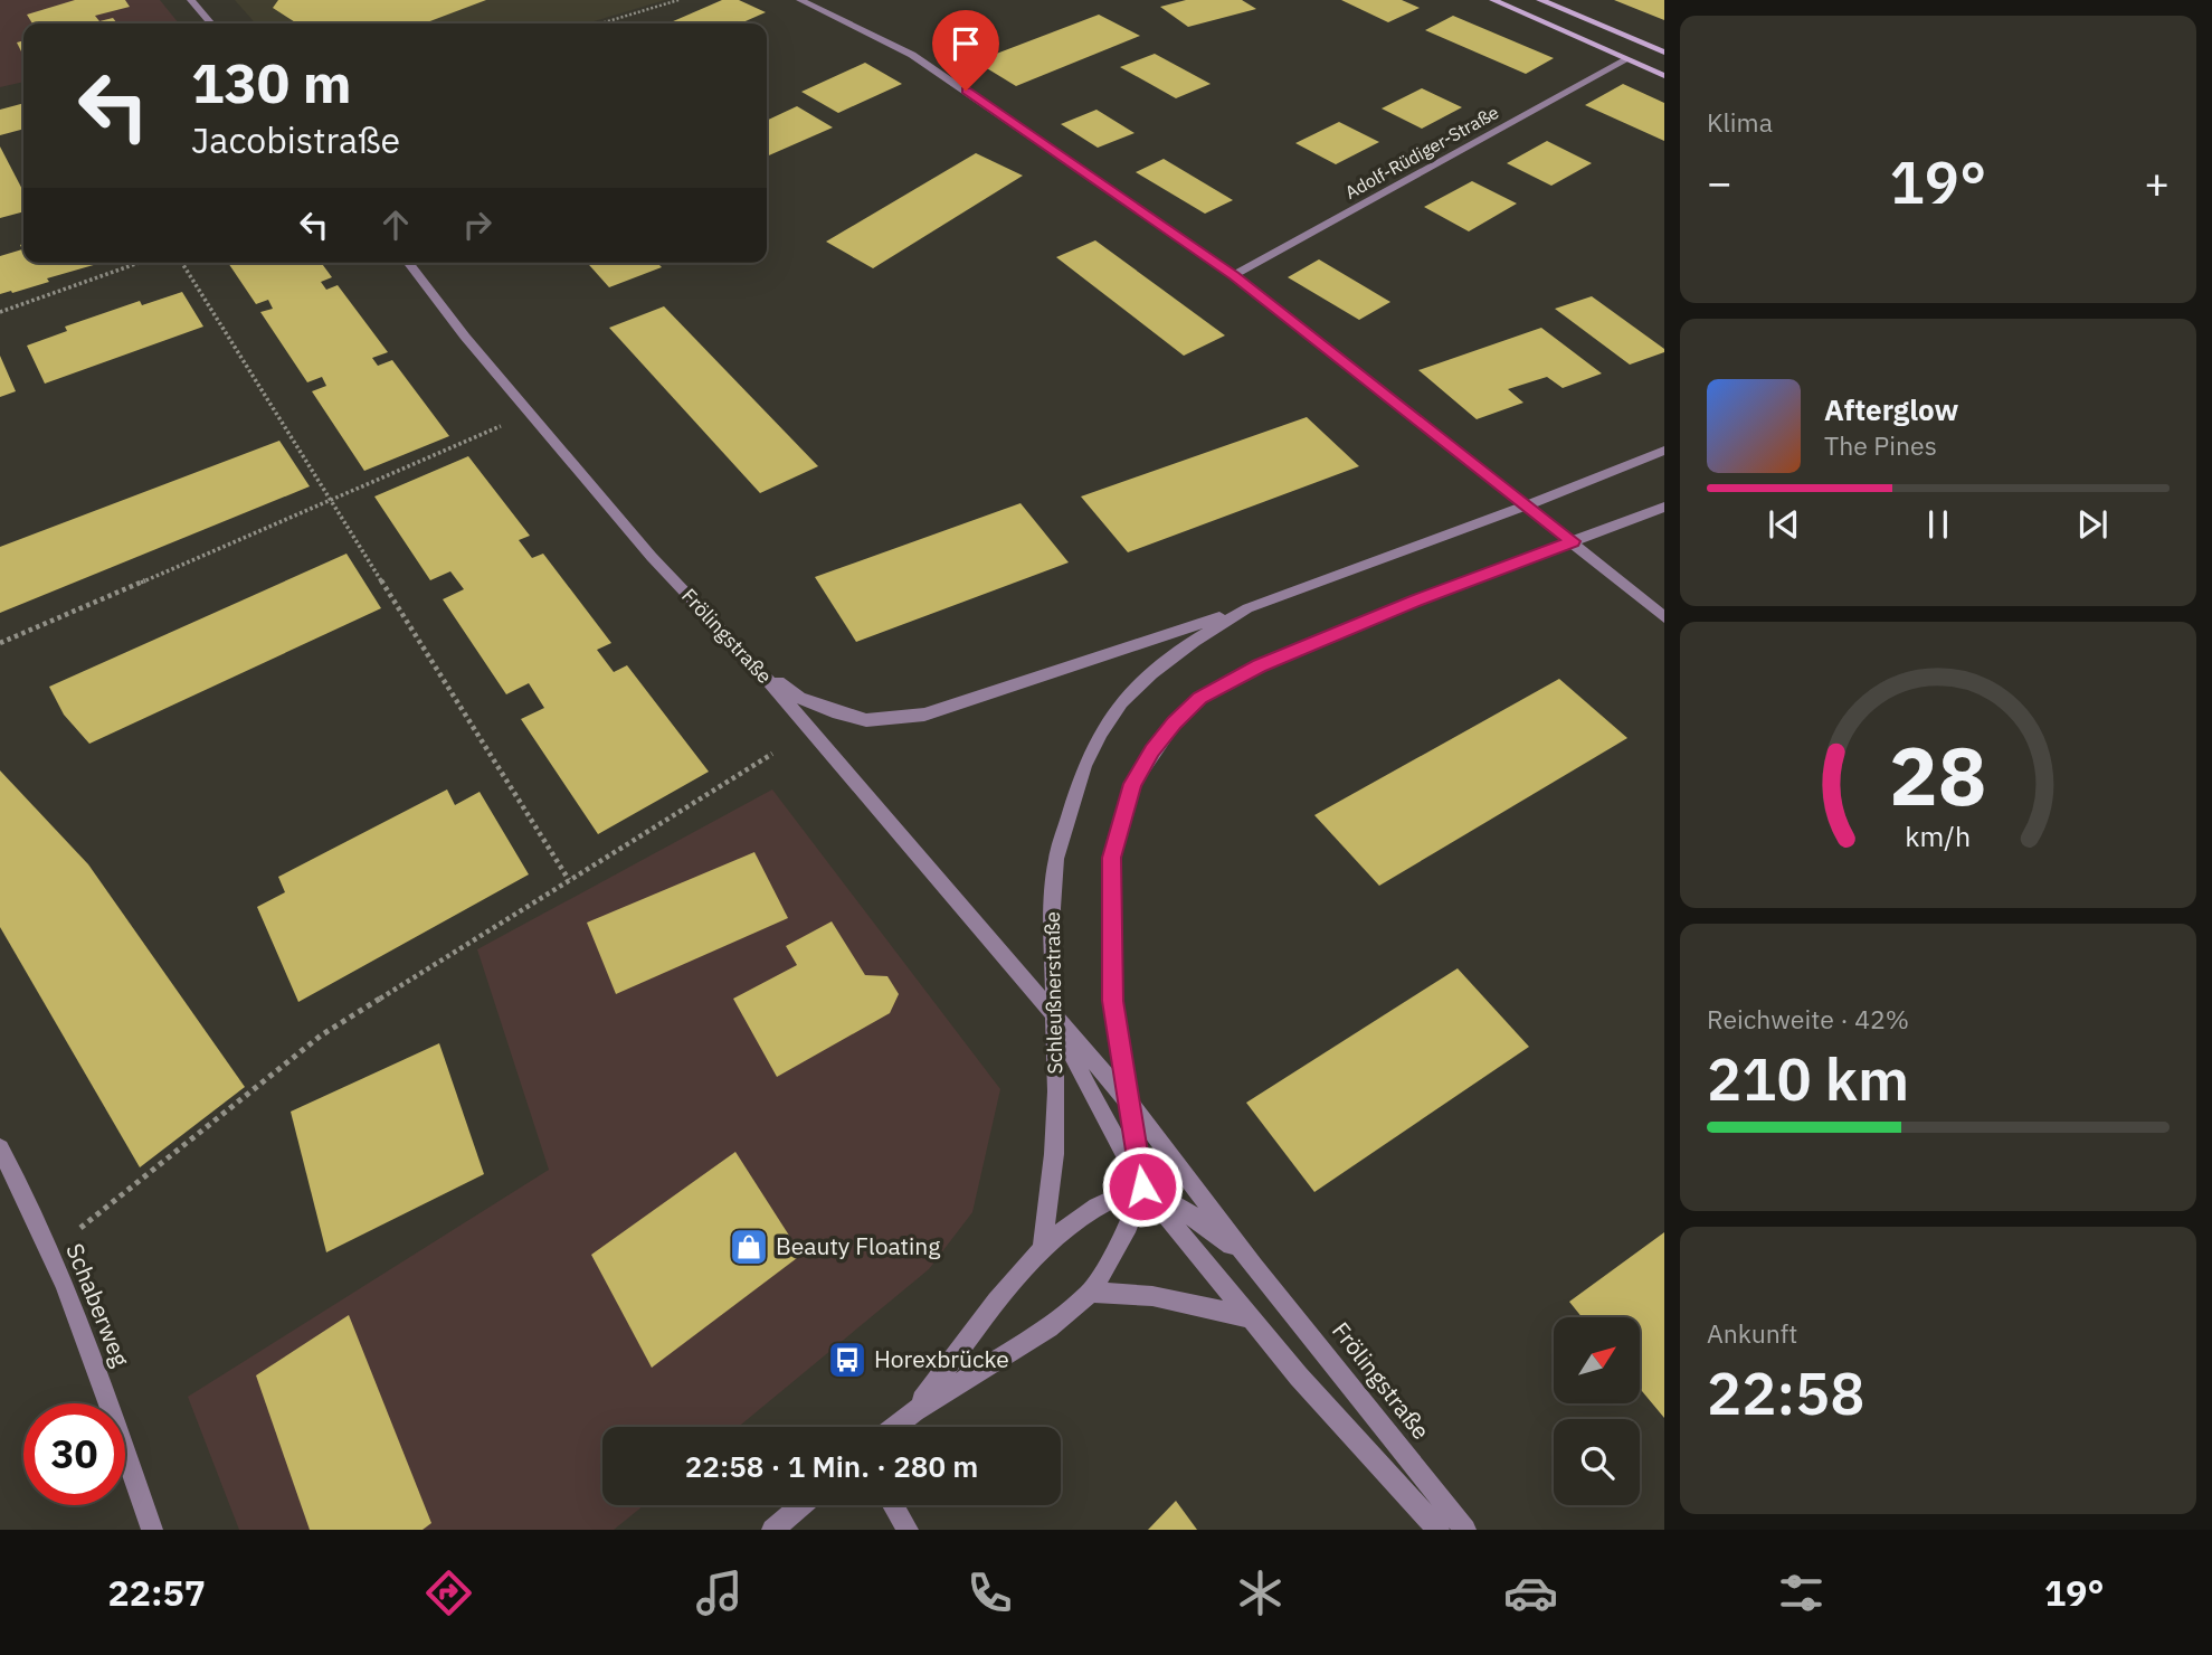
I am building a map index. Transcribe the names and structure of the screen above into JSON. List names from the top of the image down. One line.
{"streets":{"street":["Adolf-Rüdiger-Straße","Frölingstraße","Schleußnerstraße","Schaberweg"]},"crossings":[["Frölingstraße","Schleußnerstraße"]],"places":{"shop":["Beauty Floating"],"bus stop":["Horexbrücke"]},"north":"top right","page":{"tile":["Klima",["Reichweite · 42%","210 km"],["Ankunft","22:58"]],"turn":["130 m","Jacobistraße"],"heat":["−","19°","+"],"song":["Afterglow","The Pines"],"limit":"30","trip":"22:58 · 1 Min. · 280 m","tabs":["22:57","19°"],"gauge":["28","km/h"]}}
